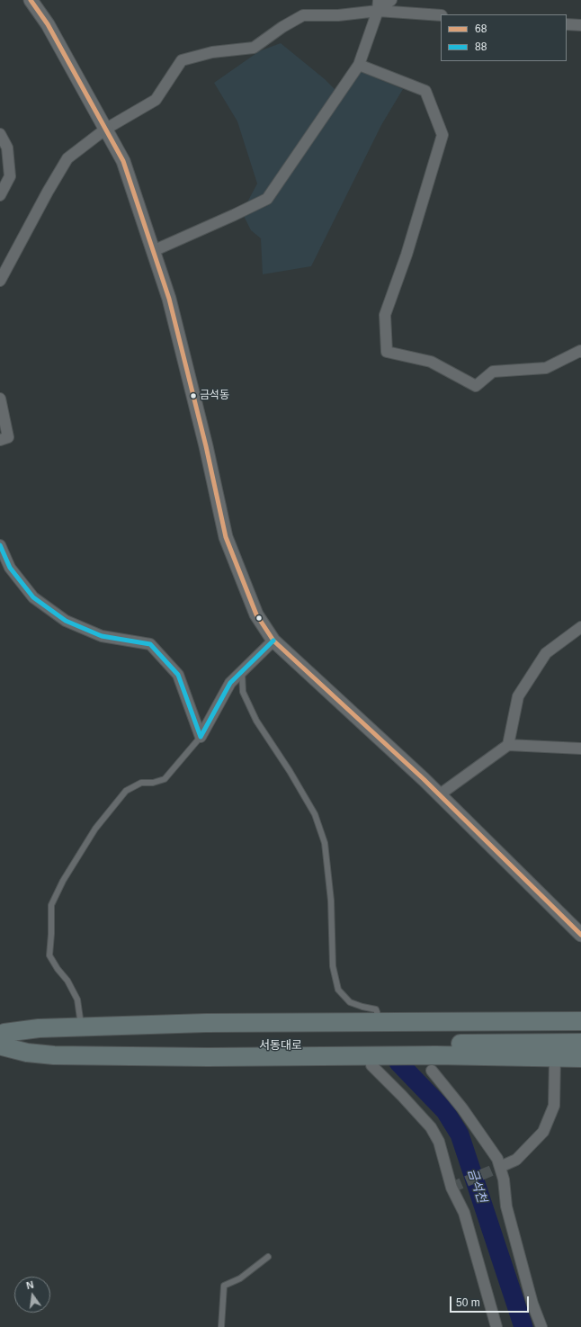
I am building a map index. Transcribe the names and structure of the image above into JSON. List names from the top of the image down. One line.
{"streets":{"highway":["서동대로"]},"water":["금석천"],"places":["금석동"],"lines":["transit line 68","transit line 88"],"legend":["68","88"],"scale_bar":"50 m","north":"top"}
